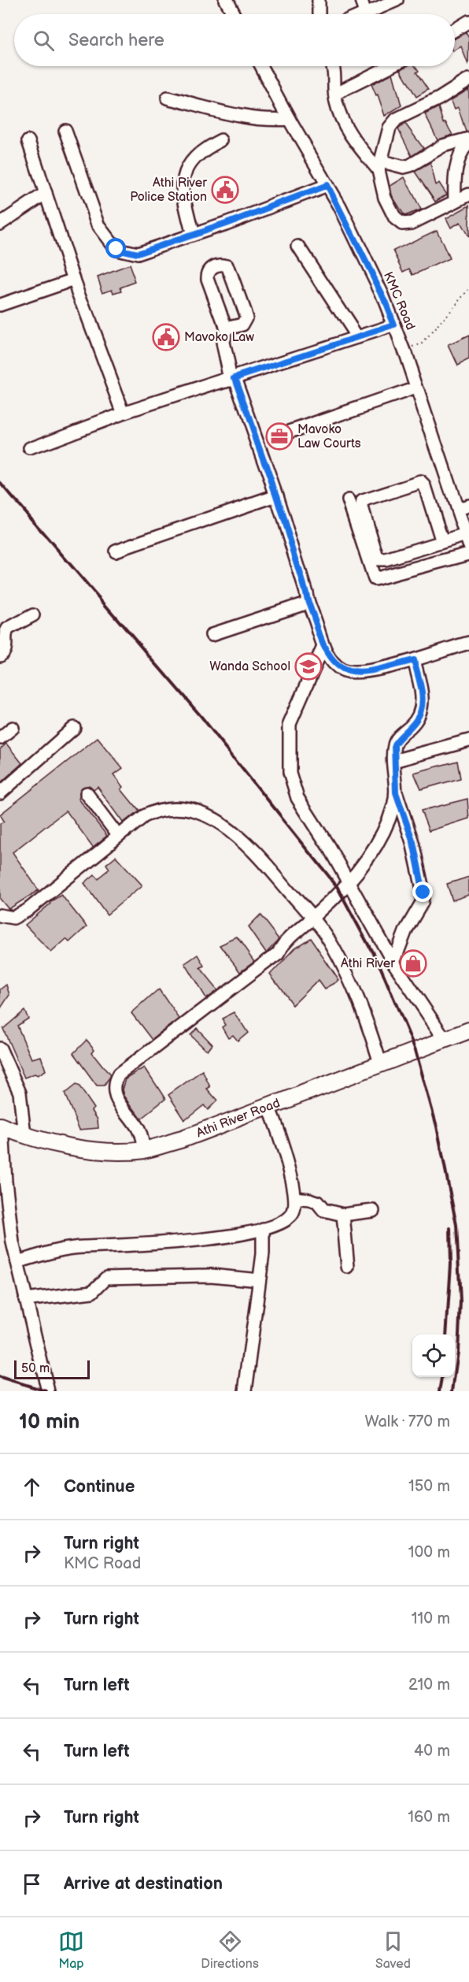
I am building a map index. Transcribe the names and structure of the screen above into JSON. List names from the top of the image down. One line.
{"streets":{"main road":["Athi River Road"],"street":["KMC Road"]},"places":{"public building":["Athi River Police Station","Mavoko Law"],"office":["Mavoko Law Courts"],"school or university":["Wanda School"],"shop":["Athi River"]},"scale_bar":"50 m","page":{"search":"Search here","scale":"50 m","heading":["10 min","Walk · 770 m"],"list":[["Continue","150 m"],["Turn right","KMC Road","100 m"],["Turn right","110 m"],["Turn left","210 m"],["Turn left","40 m"],["Turn right","160 m"],"Arrive at destination"],"nav":["Map","Directions","Saved"]}}
